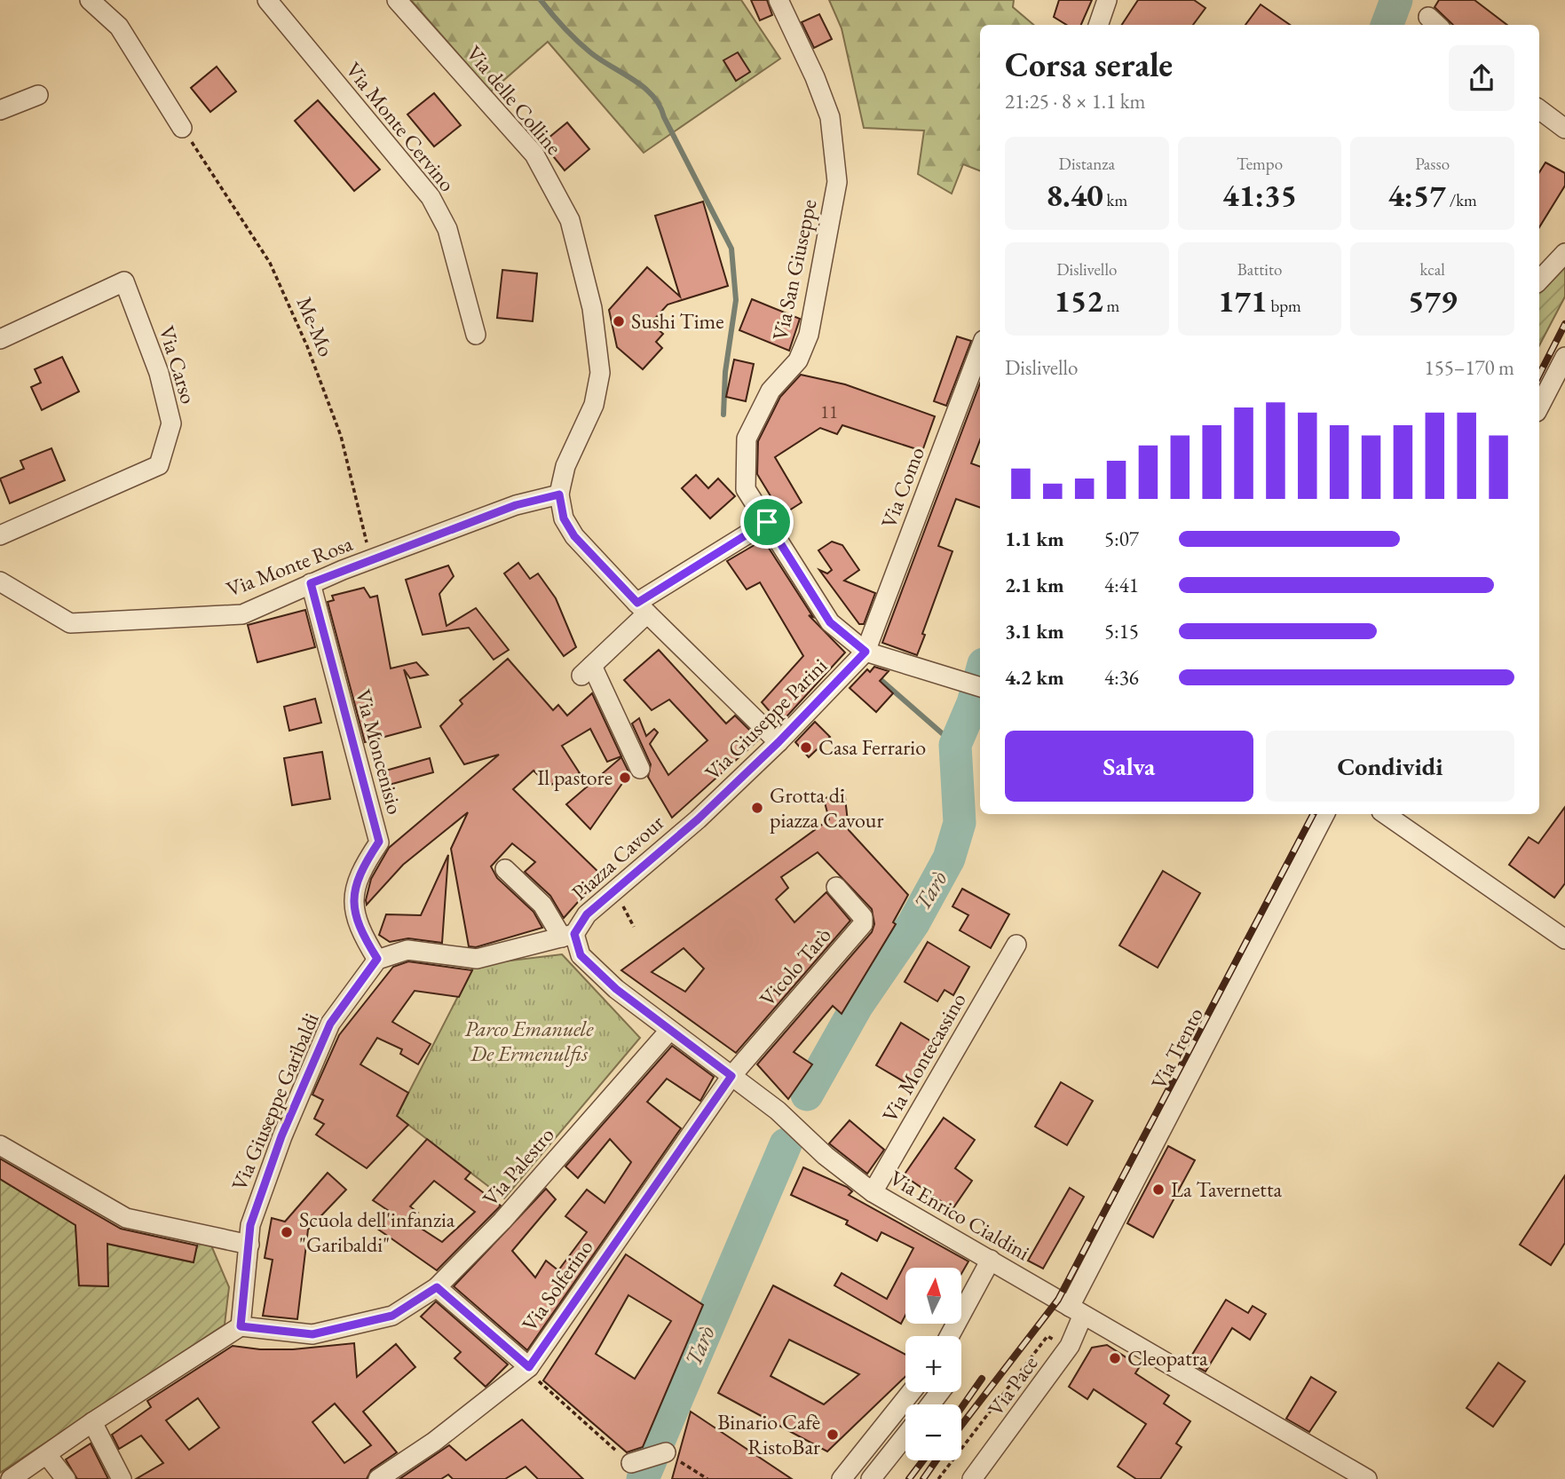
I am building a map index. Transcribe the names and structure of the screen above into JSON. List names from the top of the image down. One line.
{"streets":{"street":["Via delle Colline","Via Monte Cervino","Via San Giuseppe","Via Carso","Via Como","Via Monte Rosa","Via Giuseppe Parini","Via Moncenisio","Piazza Cavour","Vicolo Tarò","Via Trento","Via Montecassino","Via Giuseppe Garibaldi","Via Palestro","Via Enrico Cialdini","Via Solferino","Via Pace"],"path":["Me-Mo"]},"crossings":[["Via delle Colline","Via Monte Rosa"],["Via delle Colline","Via Giuseppe Parini"],["Via San Giuseppe","Via Como"],["Via San Giuseppe","Via Giuseppe Parini"],["Me-Mo","Via Monte Rosa"],["Via Como","Via Giuseppe Parini"],["Via Monte Rosa","Via Moncenisio"],["Via Giuseppe Parini","Piazza Cavour"],["Via Moncenisio","Via Giuseppe Garibaldi"],["Piazza Cavour","Via Enrico Cialdini"],["Vicolo Tarò","Via Enrico Cialdini"],["Vicolo Tarò","Via Solferino"],["Via Trento","Via Enrico Cialdini"],["Via Trento","Via Pace"],["Via Montecassino","Via Enrico Cialdini"],["Via Giuseppe Garibaldi","Via Palestro"],["Via Palestro","Via Enrico Cialdini"],["Via Enrico Cialdini","Via Solferino"],["Via Enrico Cialdini","Via Pace"]],"water":["Tarò"],"parks":["Parco Emanuele De Ermenulfis"],"places":["Sushi Time","Casa Ferrario","Il pastore","Grotta di piazza Cavour","La Tavernetta","Scuola dell'infanzia \"Garibaldi\"","Cleopatra","Binario Cafè RistoBar"],"house_numbers":["11"],"north":"top","page":{"heading":["Corsa serale","21:25 · 8 × 1.1 km"],"stats":[["Distanza","8.40 km"],["Tempo","41:35"],["Passo","4:57 /km"],["Dislivello","152 m"],["Battito","171 bpm"],["kcal","579"]],"chart":["Dislivello","155–170 m"],"list":[{"name":"1.1 km","note":"5:07"},{"name":"2.1 km","note":"4:41"},{"name":"3.1 km","note":"5:15"},{"name":"4.2 km","note":"4:36"}],"buttons":["Salva","Condividi"],"map_buttons":["+","−"]}}
